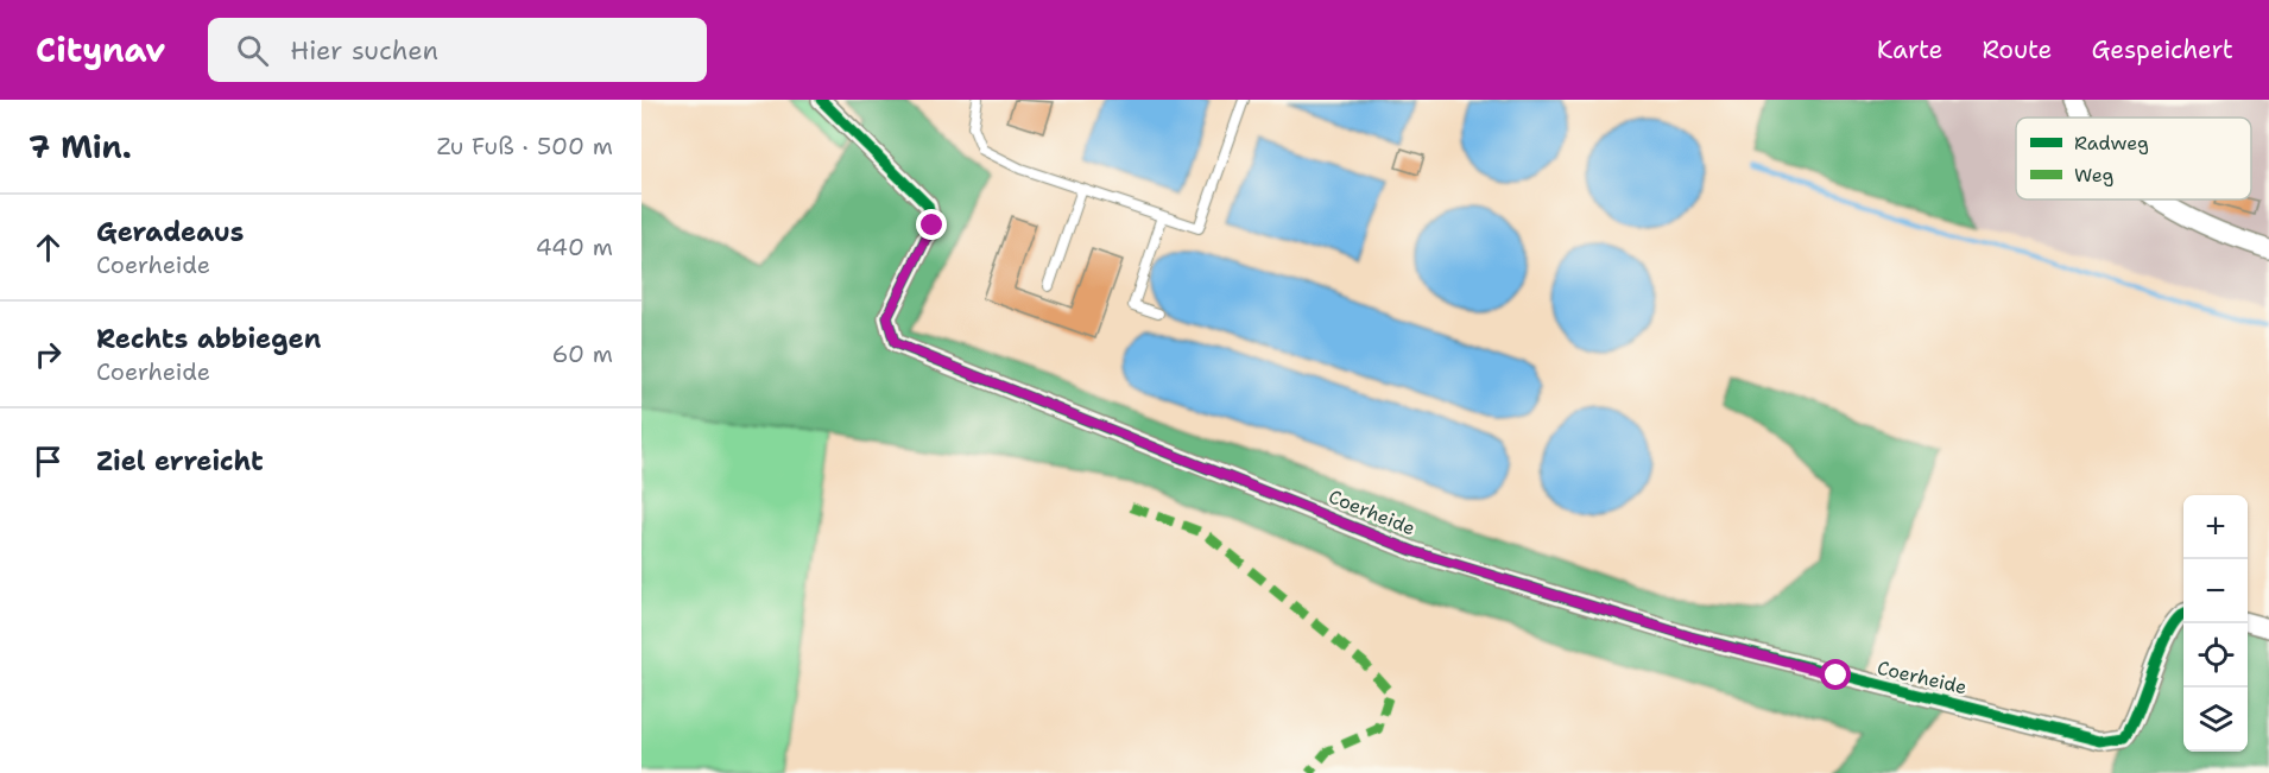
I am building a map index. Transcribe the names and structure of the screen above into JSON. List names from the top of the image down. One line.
{"streets":{"street":["Coerheide"]},"legend":["Radweg","Weg"],"page":{"header":"Citynav","search":"Hier suchen","nav":["Karte","Route","Gespeichert"],"heading":["7 Min.","Zu Fuß · 500 m"],"list":[["Geradeaus","Coerheide","440 m"],["Rechts abbiegen","Coerheide","60 m"],"Ziel erreicht"],"map_buttons":["+","−"]}}
